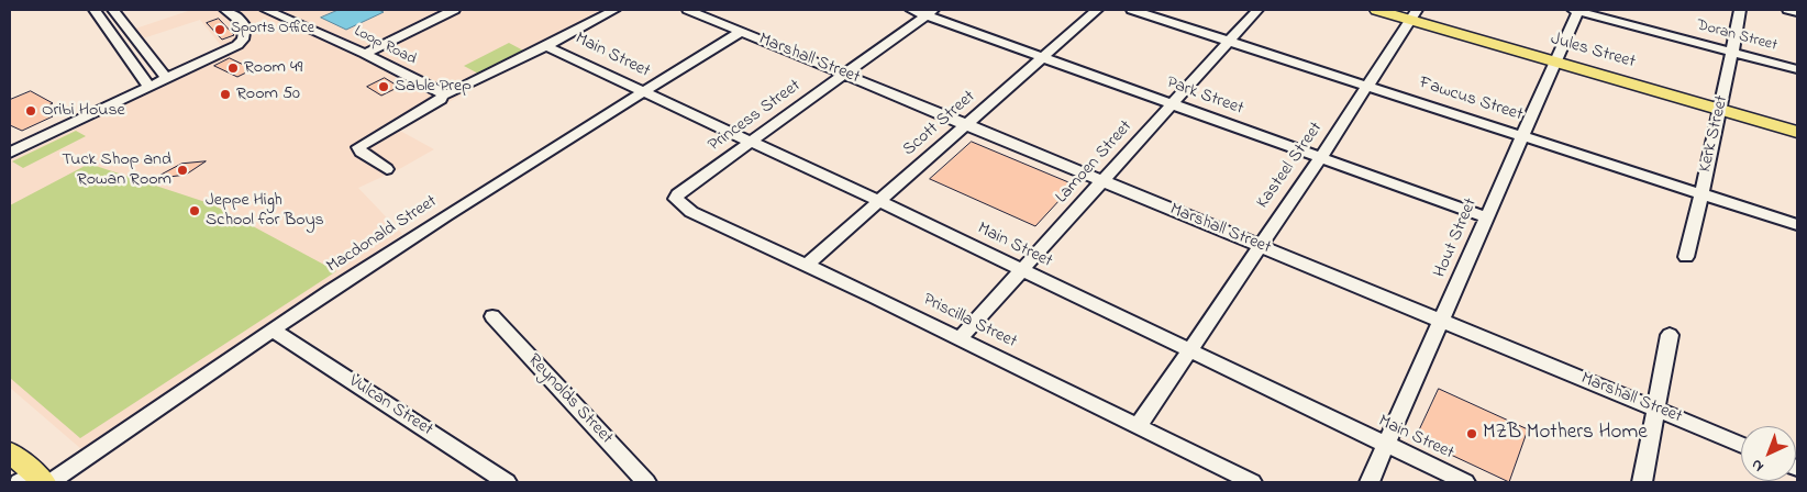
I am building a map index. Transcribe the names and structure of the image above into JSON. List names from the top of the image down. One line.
{"streets":{"main road":["Jules Street"],"street":["Doran Street","Loop Road","Main Street","Marshall Street","Park Street","Fawcus Street","Princess Street","Scott Street","Kerk Street","Lamoen Street","Kasteel Street","Macdonald Street","Hout Street","Priscilla Street","Reynolds Street","Vulcan Street"]},"crossings":[["Doran Street","Kerk Street"],["Doran Street","Hout Street"],["Jules Street","Kerk Street"],["Jules Street","Kasteel Street"],["Jules Street","Hout Street"],["Main Street","Princess Street"],["Main Street","Scott Street"],["Main Street","Lamoen Street"],["Main Street","Kasteel Street"],["Main Street","Macdonald Street"],["Main Street","Hout Street"],["Marshall Street","Princess Street"],["Marshall Street","Scott Street"],["Marshall Street","Lamoen Street"],["Marshall Street","Kasteel Street"],["Marshall Street","Macdonald Street"],["Marshall Street","Hout Street"],["Park Street","Princess Street"],["Park Street","Scott Street"],["Park Street","Lamoen Street"],["Park Street","Kasteel Street"],["Park Street","Hout Street"],["Fawcus Street","Kerk Street"],["Fawcus Street","Lamoen Street"],["Fawcus Street","Kasteel Street"],["Fawcus Street","Hout Street"],["Princess Street","Priscilla Street"],["Scott Street","Priscilla Street"],["Lamoen Street","Priscilla Street"],["Kasteel Street","Priscilla Street"],["Macdonald Street","Vulcan Street"]],"places":["Sports Office","Room 49","Sable Prep","Room 50","Oribi House","Tuck Shop and Rowan Room","Jeppe High School for Boys","MZB Mothers Home"],"north":"bottom left"}
